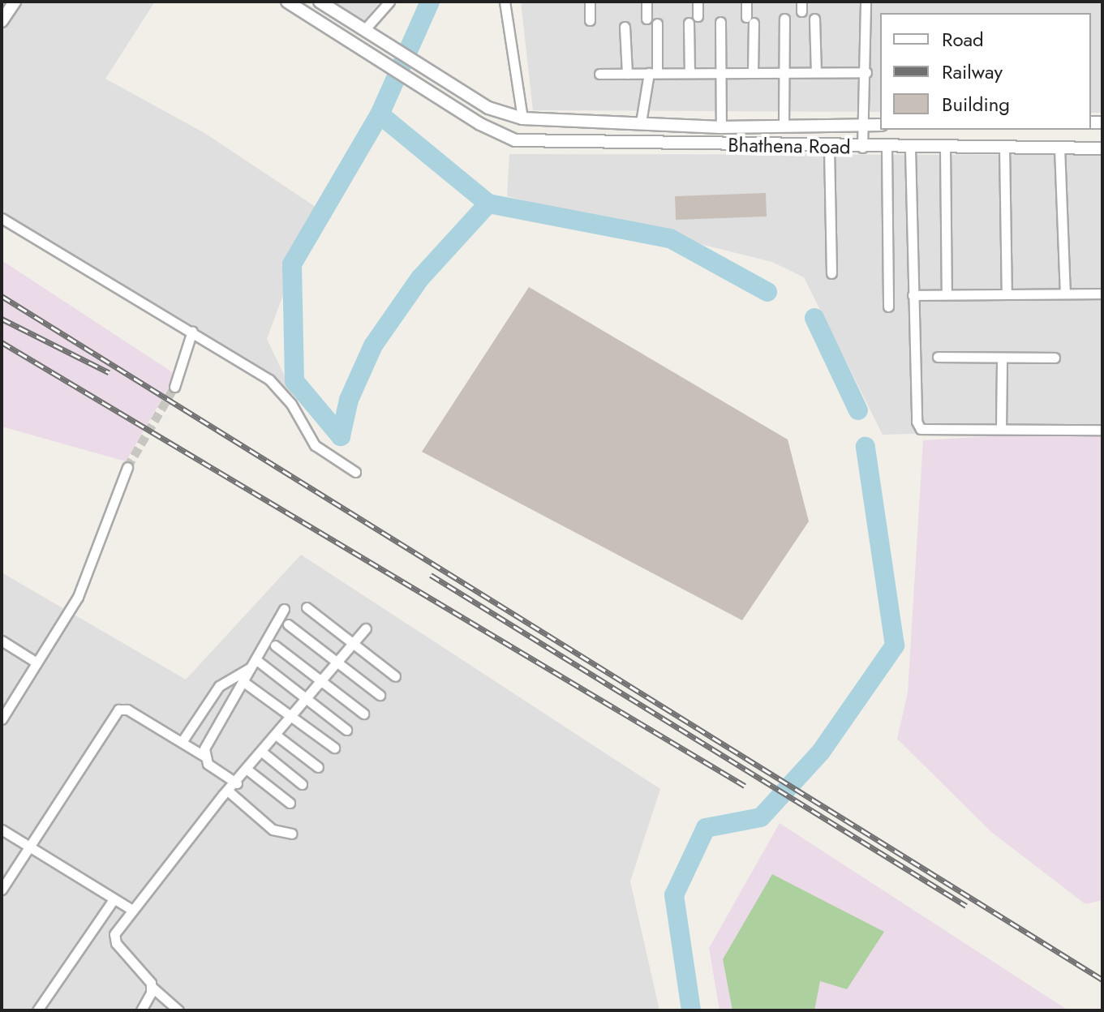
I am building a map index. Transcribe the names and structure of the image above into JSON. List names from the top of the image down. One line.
{"streets":{"street":["Bhathena Road"]},"legend":["Road","Railway","Building"]}
